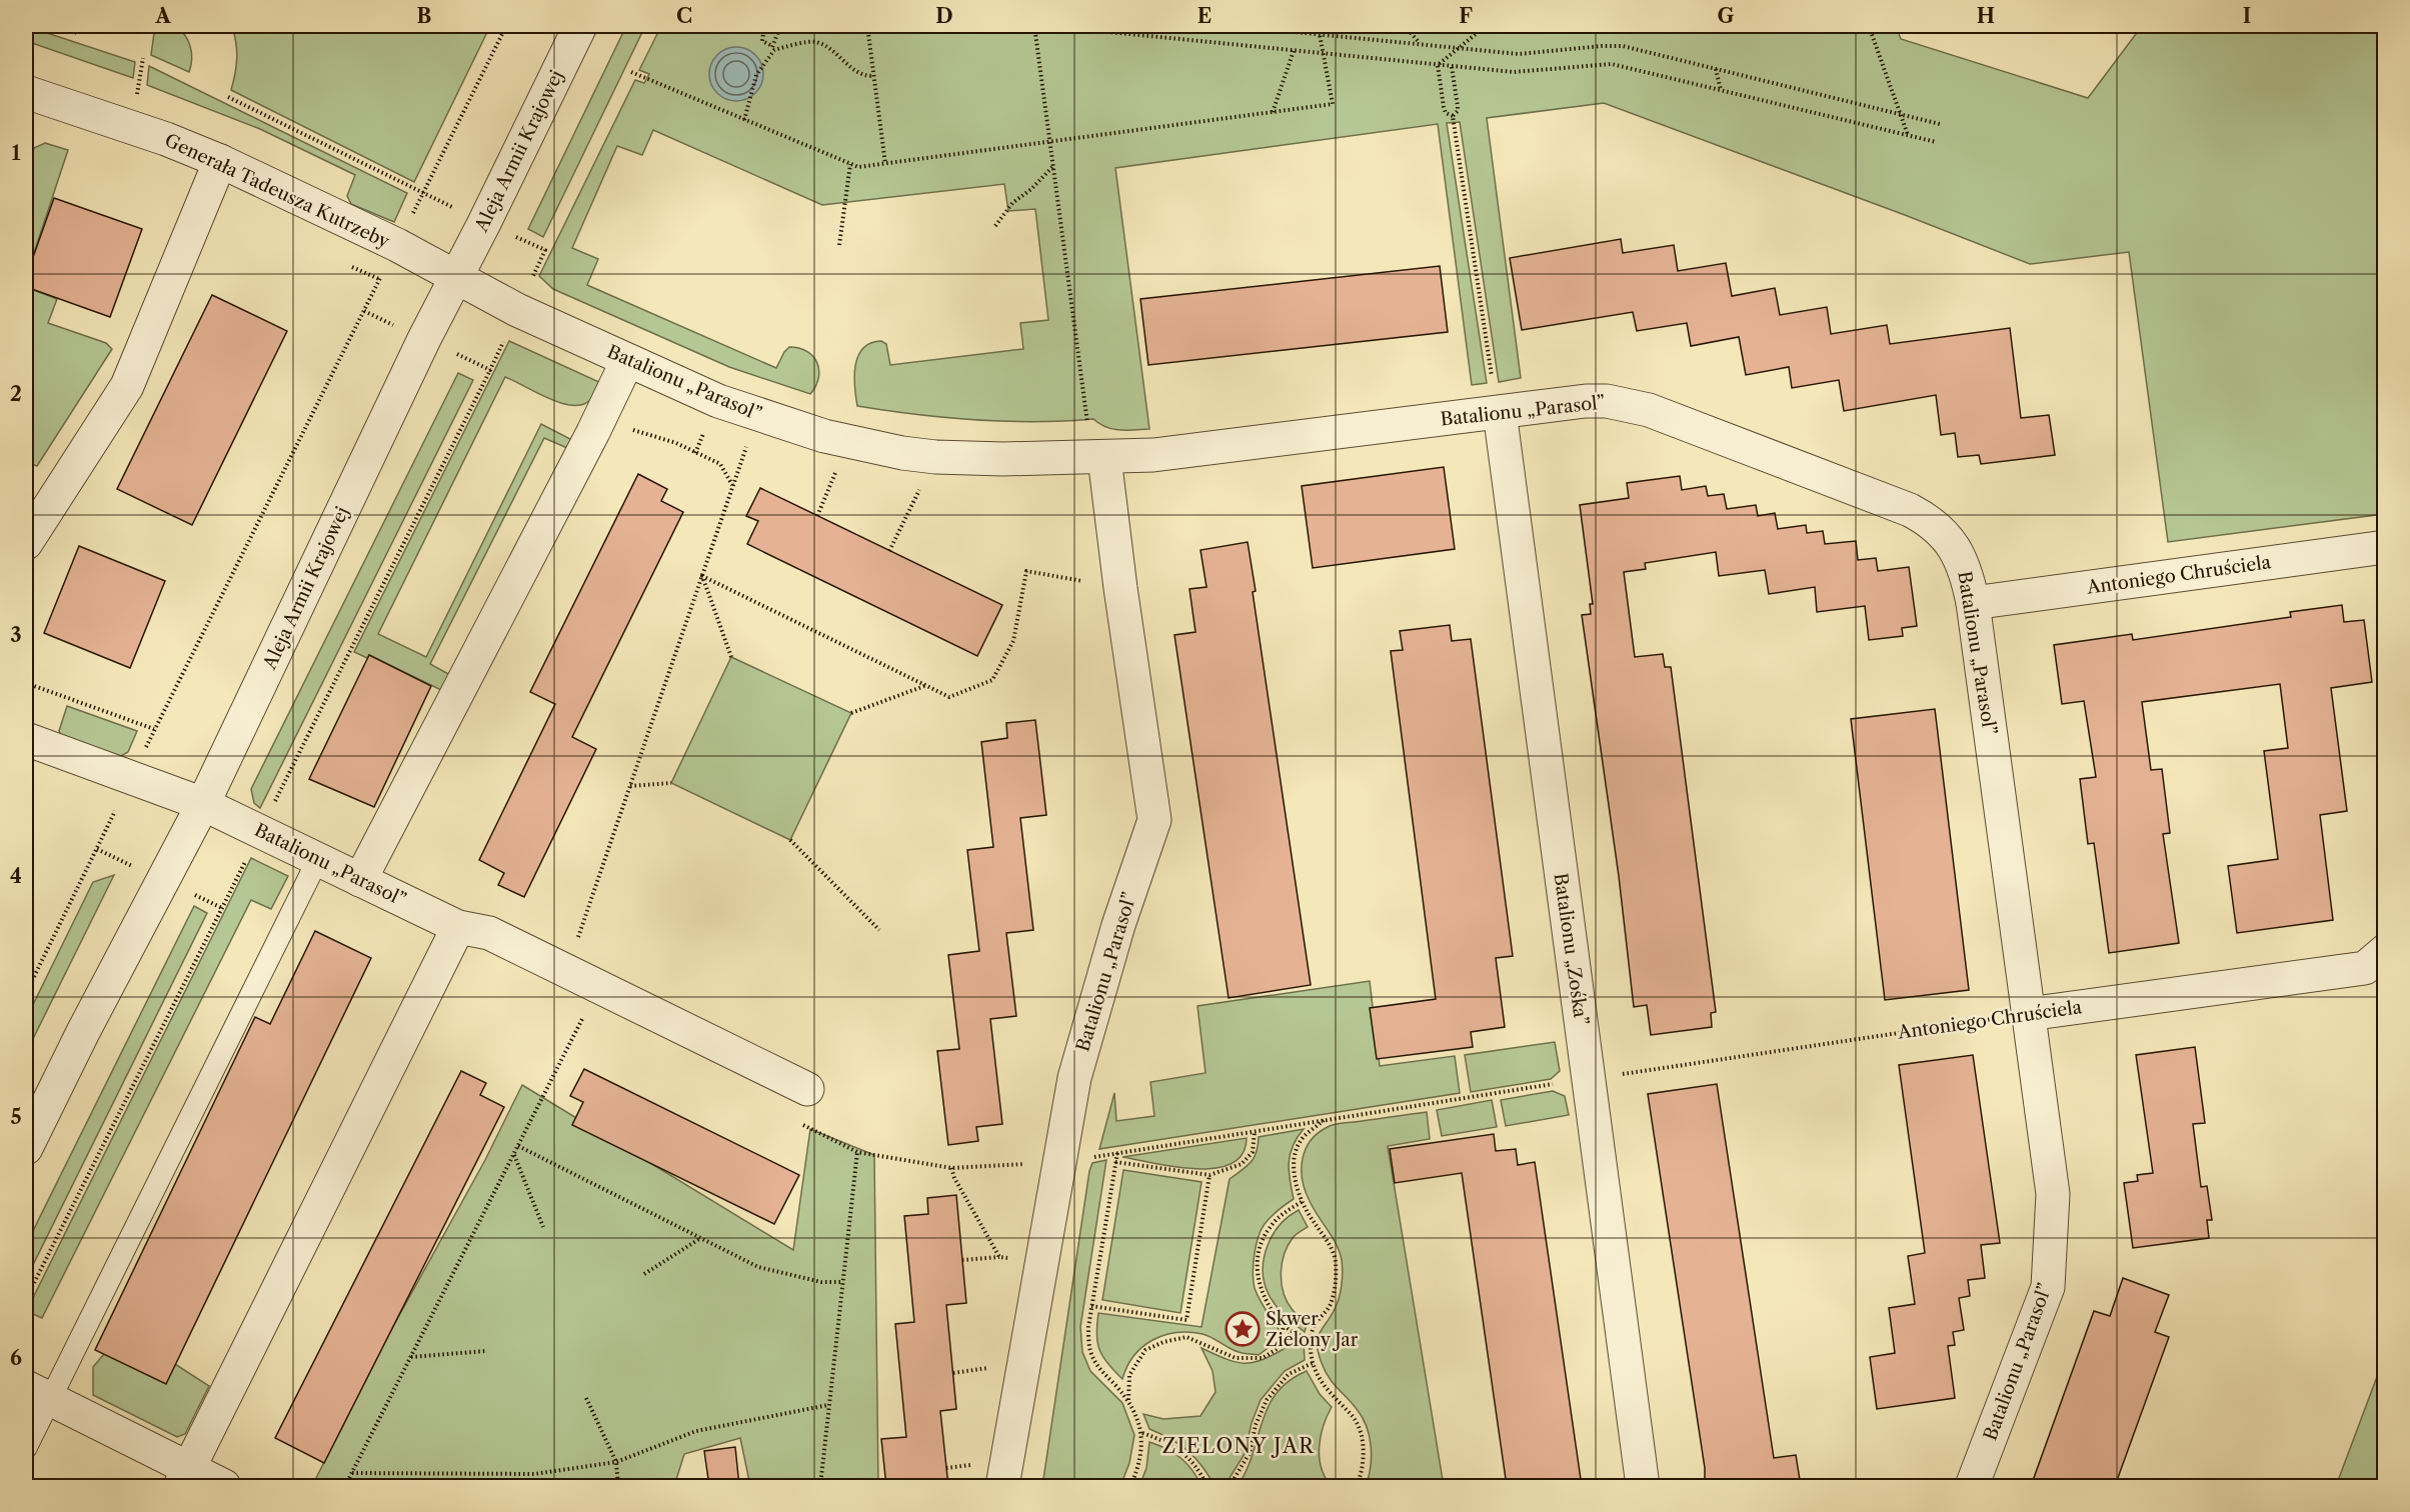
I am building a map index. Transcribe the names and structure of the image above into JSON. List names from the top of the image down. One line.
{"streets":{"street":["Aleja Armii Krajowej","Generała Tadeusza Kutrzeby","Batalionu „Parasol”","Antoniego Chruściela","Batalionu „Zośka”"]},"crossings":[["Aleja Armii Krajowej","Generała Tadeusza Kutrzeby"],["Aleja Armii Krajowej","Batalionu „Parasol”"],["Generała Tadeusza Kutrzeby","Batalionu „Parasol”"],["Batalionu „Parasol”","Antoniego Chruściela"],["Batalionu „Parasol”","Batalionu „Zośka”"],["Antoniego Chruściela","Batalionu „Zośka”"]],"districts":["ZIELONY JAR"],"places":{"place":["Skwer Zielony Jar"]},"grid":{"columns":["A","B","C","D","E","F","G","H","I"],"rows":["1","2","3","4","5","6"]}}
